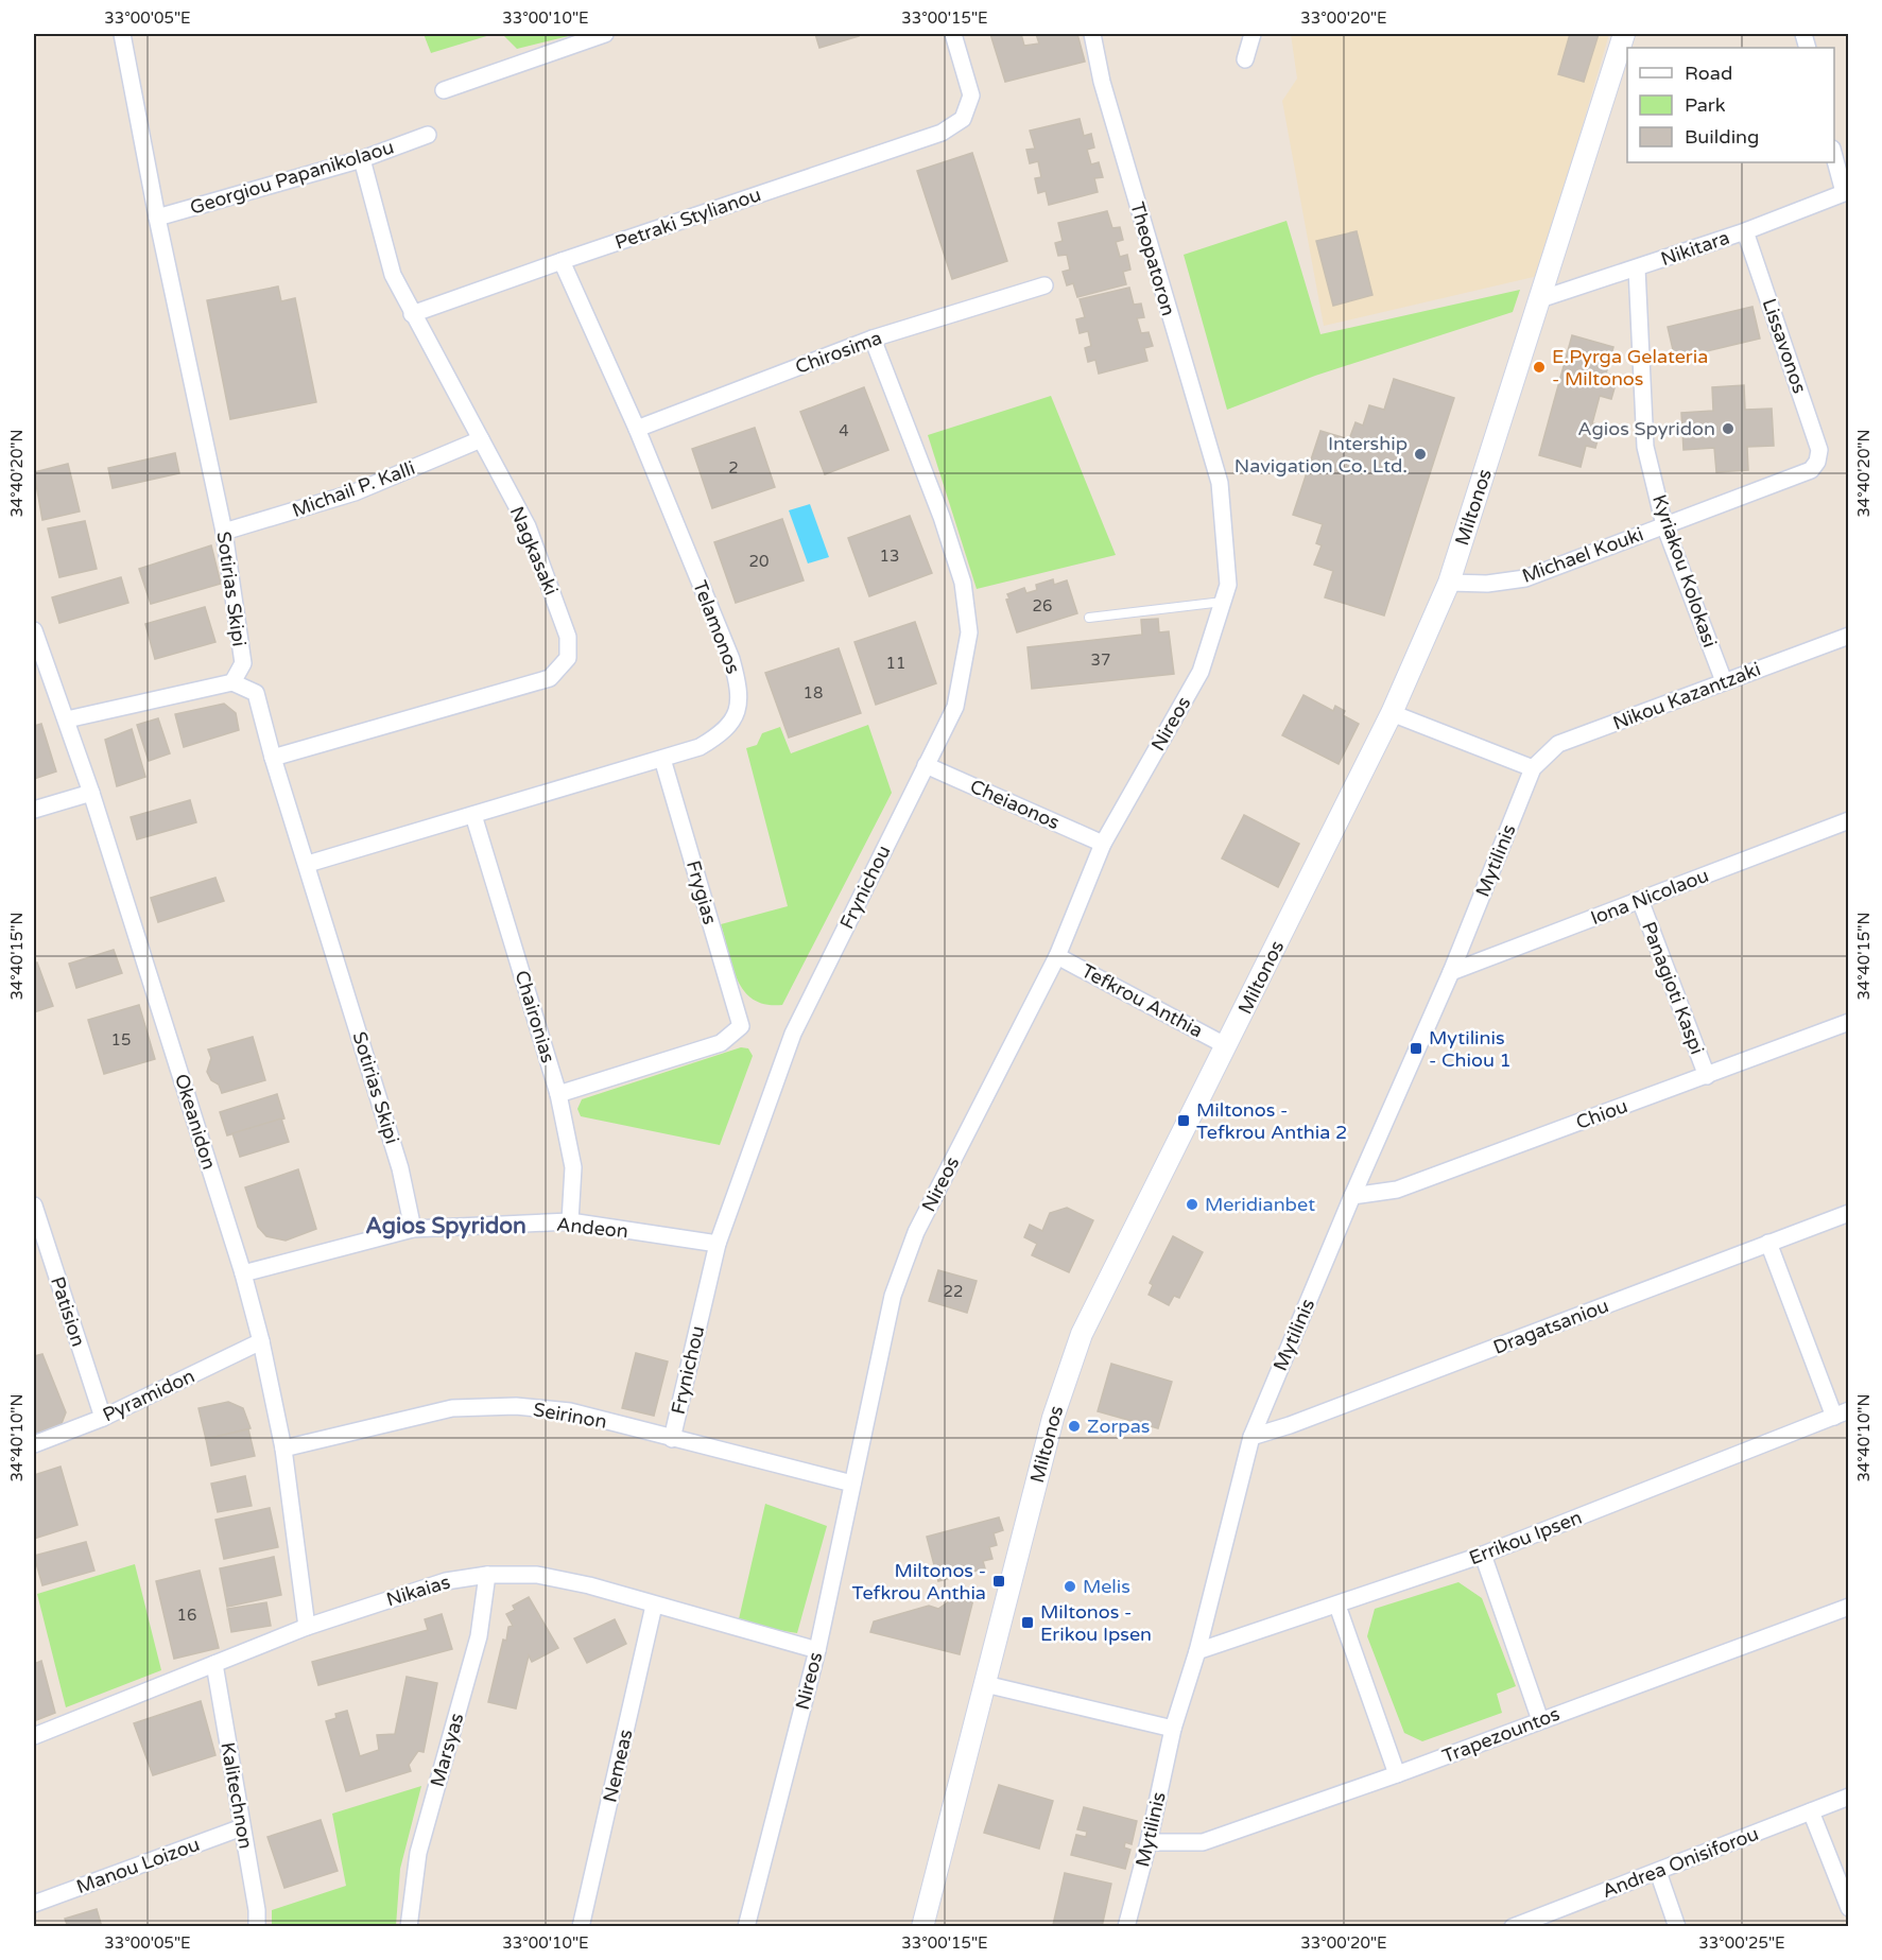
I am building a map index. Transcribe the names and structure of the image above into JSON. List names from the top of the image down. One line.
{"streets":{"street":["Georgiou Papanikolaou","Petraki Stylianou","Nikitara","Theopatoron","Lissavonos","Chirosima","Michail P. Kalli","Miltonos","Nagkasaki","Michael Kouki","Kyriakou Kolokasi","Sotirias Skipi","Telamonos","Nikou Kazantzaki","Nireos","Cheiaonos","Mytilinis","Frynichou","Frygias","Iona Nicolaou","Panagioti Kaspi","Tefkrou Anthia","Chaironias","Chiou","Okeanidon","Andeon","Patision","Dragatsaniou","Pyramidon","Seirinon","Errikou Ipsen","Nikaias","Trapezountos","Marsyas","Nemeas","Kalitechnon","Andrea Onisiforou","Manou Loizou"]},"crossings":[["Georgiou Papanikolaou","Nagkasaki"],["Georgiou Papanikolaou","Sotirias Skipi"],["Petraki Stylianou","Nagkasaki"],["Petraki Stylianou","Telamonos"],["Nikitara","Lissavonos"],["Nikitara","Miltonos"],["Nikitara","Kyriakou Kolokasi"],["Theopatoron","Nireos"],["Lissavonos","Michael Kouki"],["Chirosima","Telamonos"],["Chirosima","Frynichou"],["Michail P. Kalli","Nagkasaki"],["Michail P. Kalli","Sotirias Skipi"],["Miltonos","Michael Kouki"],["Miltonos","Tefkrou Anthia"],["Nagkasaki","Sotirias Skipi"],["Michael Kouki","Kyriakou Kolokasi"],["Kyriakou Kolokasi","Nikou Kazantzaki"],["Sotirias Skipi","Telamonos"],["Sotirias Skipi","Andeon"],["Telamonos","Frygias"],["Telamonos","Chaironias"],["Nikou Kazantzaki","Mytilinis"],["Nireos","Cheiaonos"],["Nireos","Tefkrou Anthia"],["Nireos","Seirinon"],["Nireos","Nikaias"],["Cheiaonos","Frynichou"],["Mytilinis","Iona Nicolaou"],["Mytilinis","Chiou"],["Mytilinis","Dragatsaniou"],["Mytilinis","Errikou Ipsen"],["Mytilinis","Trapezountos"],["Frynichou","Andeon"],["Frynichou","Seirinon"],["Frygias","Chaironias"],["Iona Nicolaou","Panagioti Kaspi"],["Panagioti Kaspi","Chiou"],["Chaironias","Andeon"],["Okeanidon","Andeon"],["Okeanidon","Pyramidon"],["Okeanidon","Seirinon"],["Okeanidon","Nikaias"],["Patision","Pyramidon"],["Nikaias","Marsyas"],["Nikaias","Nemeas"],["Nikaias","Kalitechnon"],["Kalitechnon","Manou Loizou"]],"districts":["Agios Spyridon"],"places":{"other":["E.Pyrga Gelateria - Miltonos","Agios Spyridon","Intership Navigation Co. Ltd.","Meridianbet","Zorpas","Melis"],"transit":["Mytilinis - Chiou 1","Miltonos - Tefkrou Anthia 2","Miltonos - Tefkrou Anthia","Miltonos - Erikou Ipsen"]},"house_numbers":["4","2","13","20","26","37","11","18","15","22","16"],"legend":["Road","Park","Building"],"coordinates":["33°00'05\"E","33°00'10\"E","33°00'15\"E","33°00'20\"E","34°40'20\"N","34°40'15\"N","34°40'10\"N","33°00'25\"E"]}
